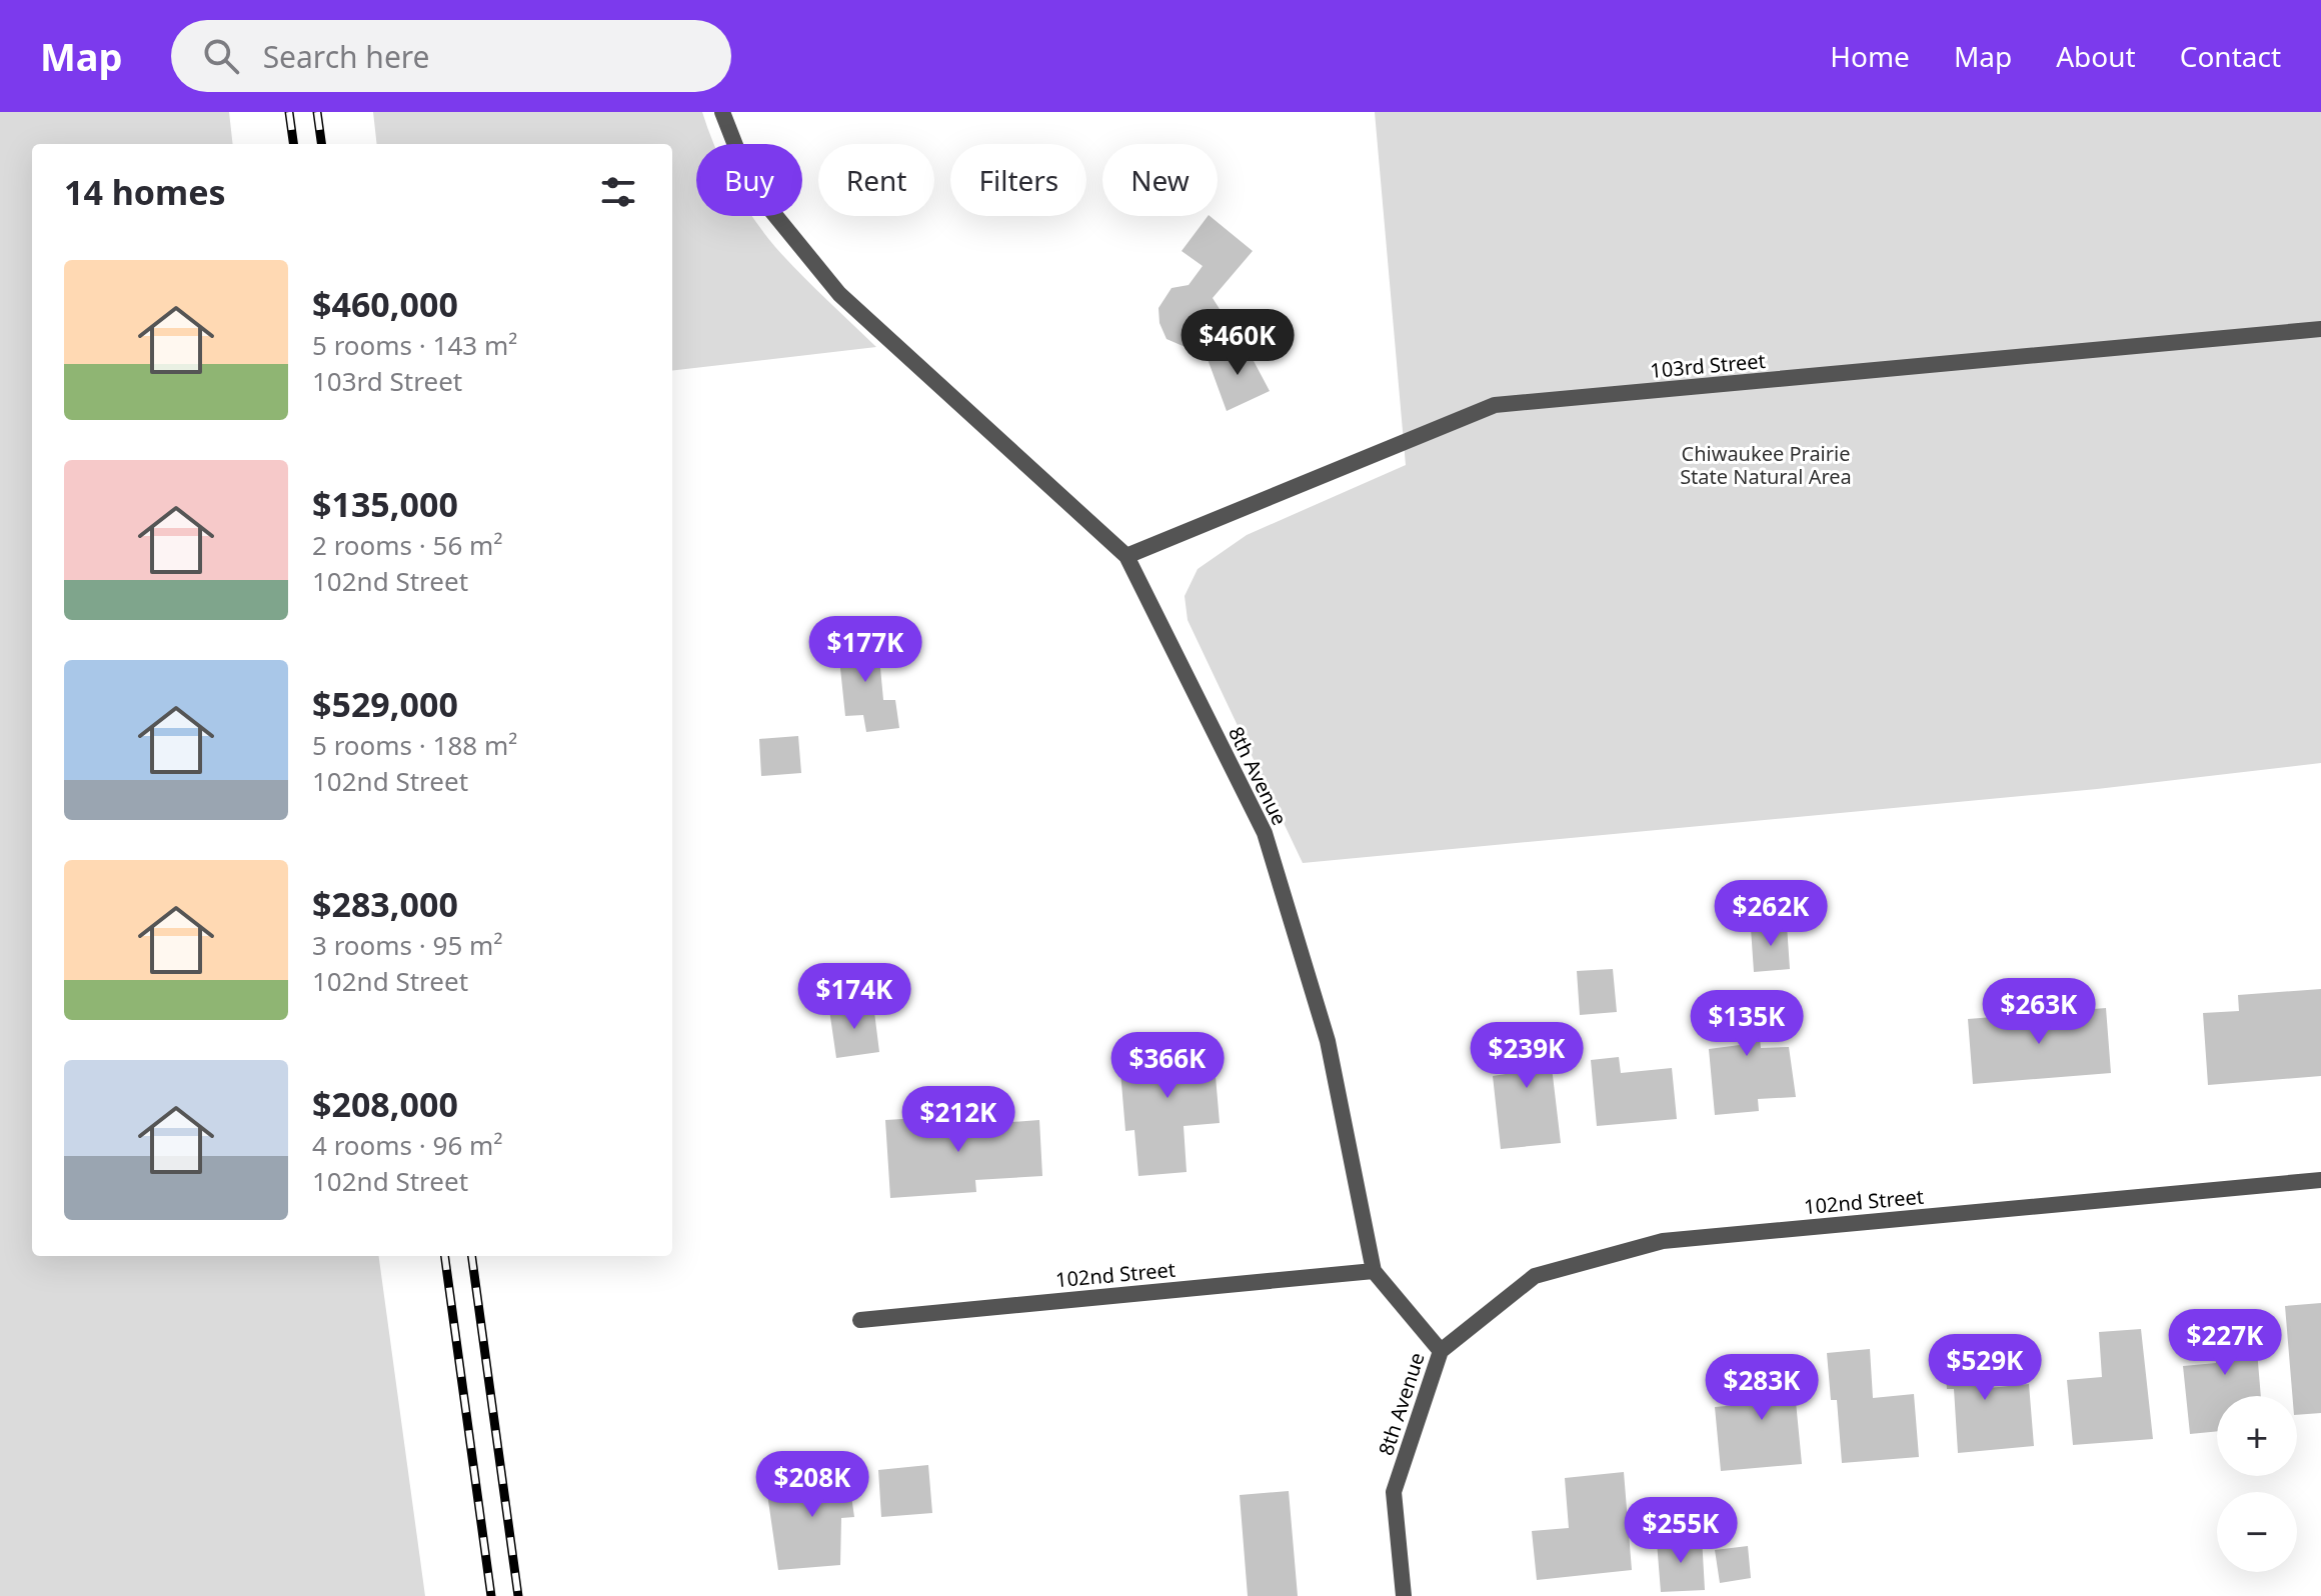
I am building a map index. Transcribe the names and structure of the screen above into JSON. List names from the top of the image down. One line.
{"streets":{"street":["103rd Street","8th Avenue","102nd Street"]},"crossings":[["103rd Street","8th Avenue"],["8th Avenue","102nd Street"]],"parks":["Chiwaukee Prairie State Natural Area"],"page":{"header":"Map","search":"Search here","nav":["Home","Map","About","Contact"],"chip":["Buy","Rent","Filters","New"],"heading":"14 homes","list":[{"name":"$460,000","note":"5 rooms · 143 m² · 103rd Street"},{"name":"$135,000","note":"2 rooms · 56 m² · 102nd Street"},{"name":"$529,000","note":"5 rooms · 188 m² · 102nd Street"},{"name":"$283,000","note":"3 rooms · 95 m² · 102nd Street"},{"name":"$208,000","note":"4 rooms · 96 m² · 102nd Street"}],"price":["$460K","$177K","$262K","$174K","$263K","$135K","$239K","$366K","$212K","$227K","$529K","$283K","$208K","$255K"],"map_buttons":["+","−"]}}
